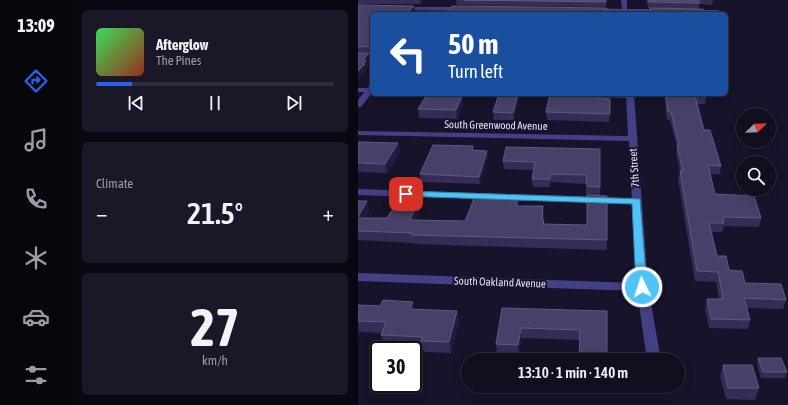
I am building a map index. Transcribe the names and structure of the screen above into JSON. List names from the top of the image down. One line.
{"streets":{"street":["South Greenwood Avenue","7th Street","South Oakland Avenue"]},"crossings":[["South Greenwood Avenue","7th Street"],["7th Street","South Oakland Avenue"]],"north":"top right","page":{"tabs":"13:09","turn":["50 m","Turn left"],"song":["Afterglow","The Pines"],"tile":["Climate",["27","km/h"]],"heat":["−","21.5°","+"],"limit":"30","trip":"13:10 · 1 min · 140 m"}}
